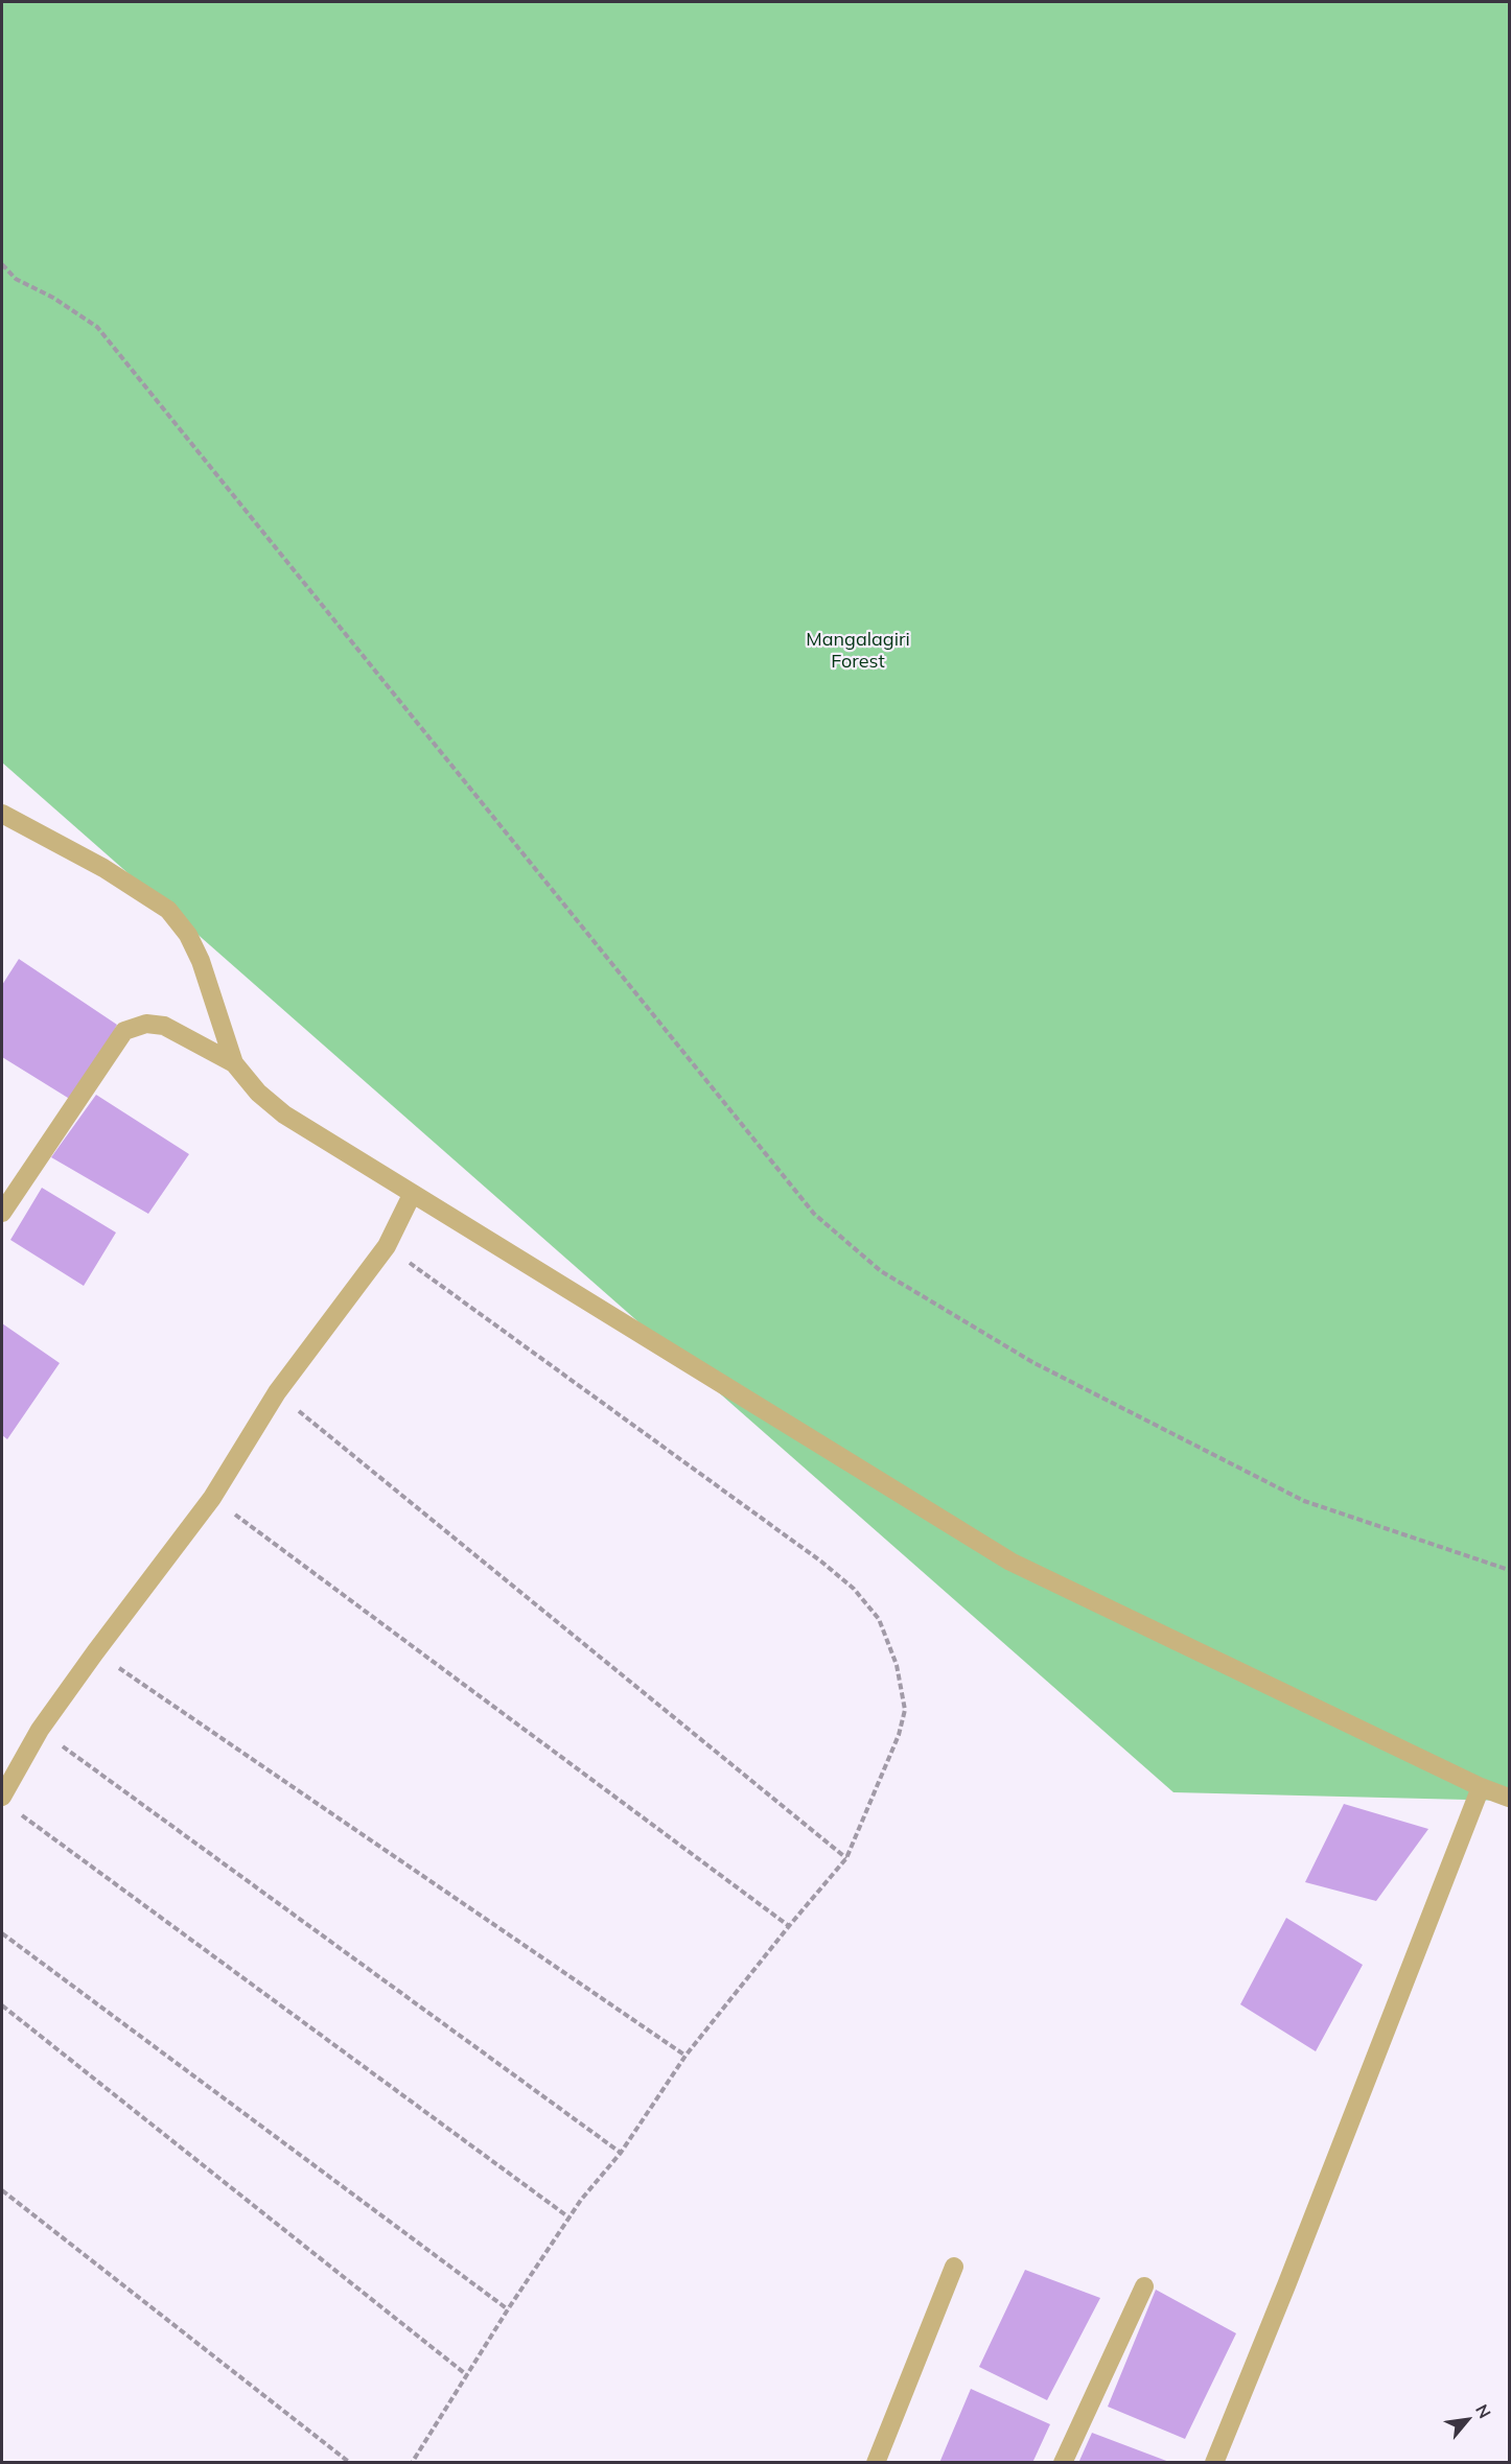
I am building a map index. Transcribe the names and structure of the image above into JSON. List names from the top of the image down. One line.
{"parks":["Mangalagiri Forest"],"north":"top right"}
